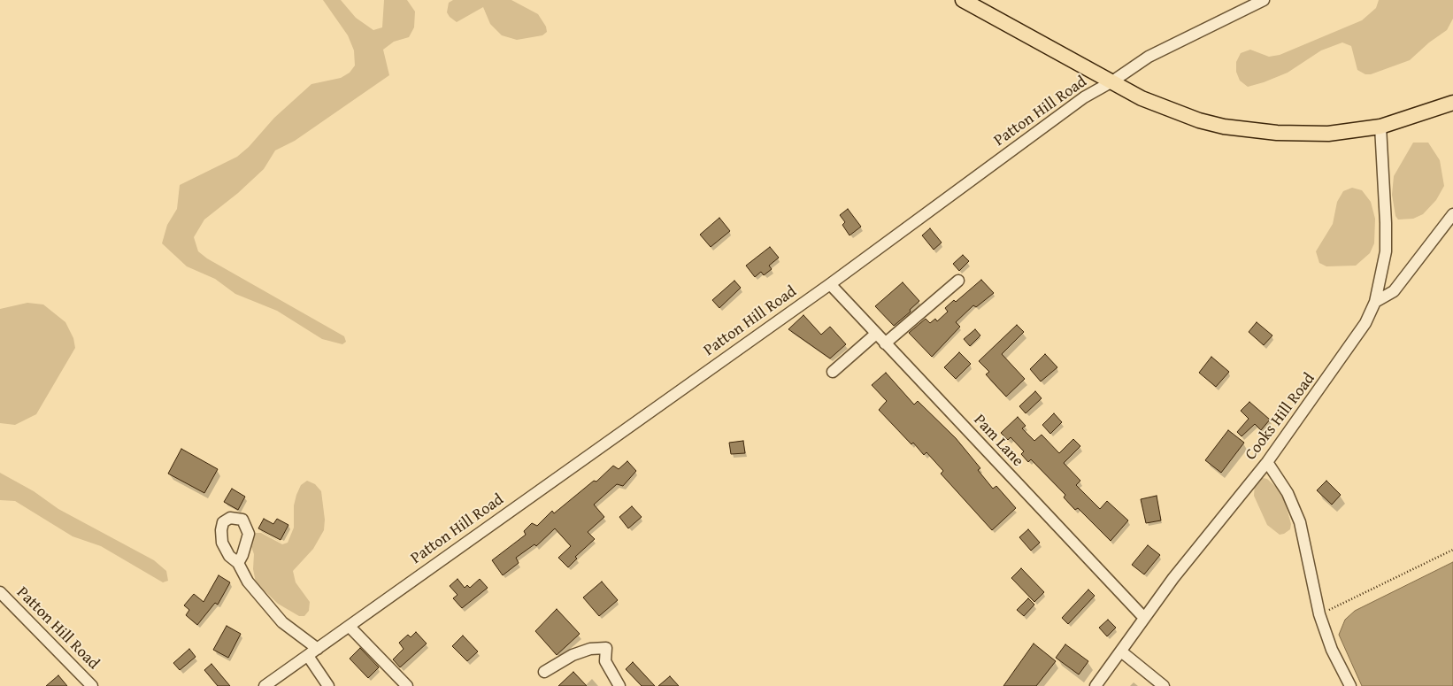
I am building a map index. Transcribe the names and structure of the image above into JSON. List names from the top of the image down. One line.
{"streets":{"street":["Patton Hill Road","Cooks Hill Road","Pam Lane"]},"crossings":[["Patton Hill Road","Pam Lane"],["Cooks Hill Road","Pam Lane"]]}
